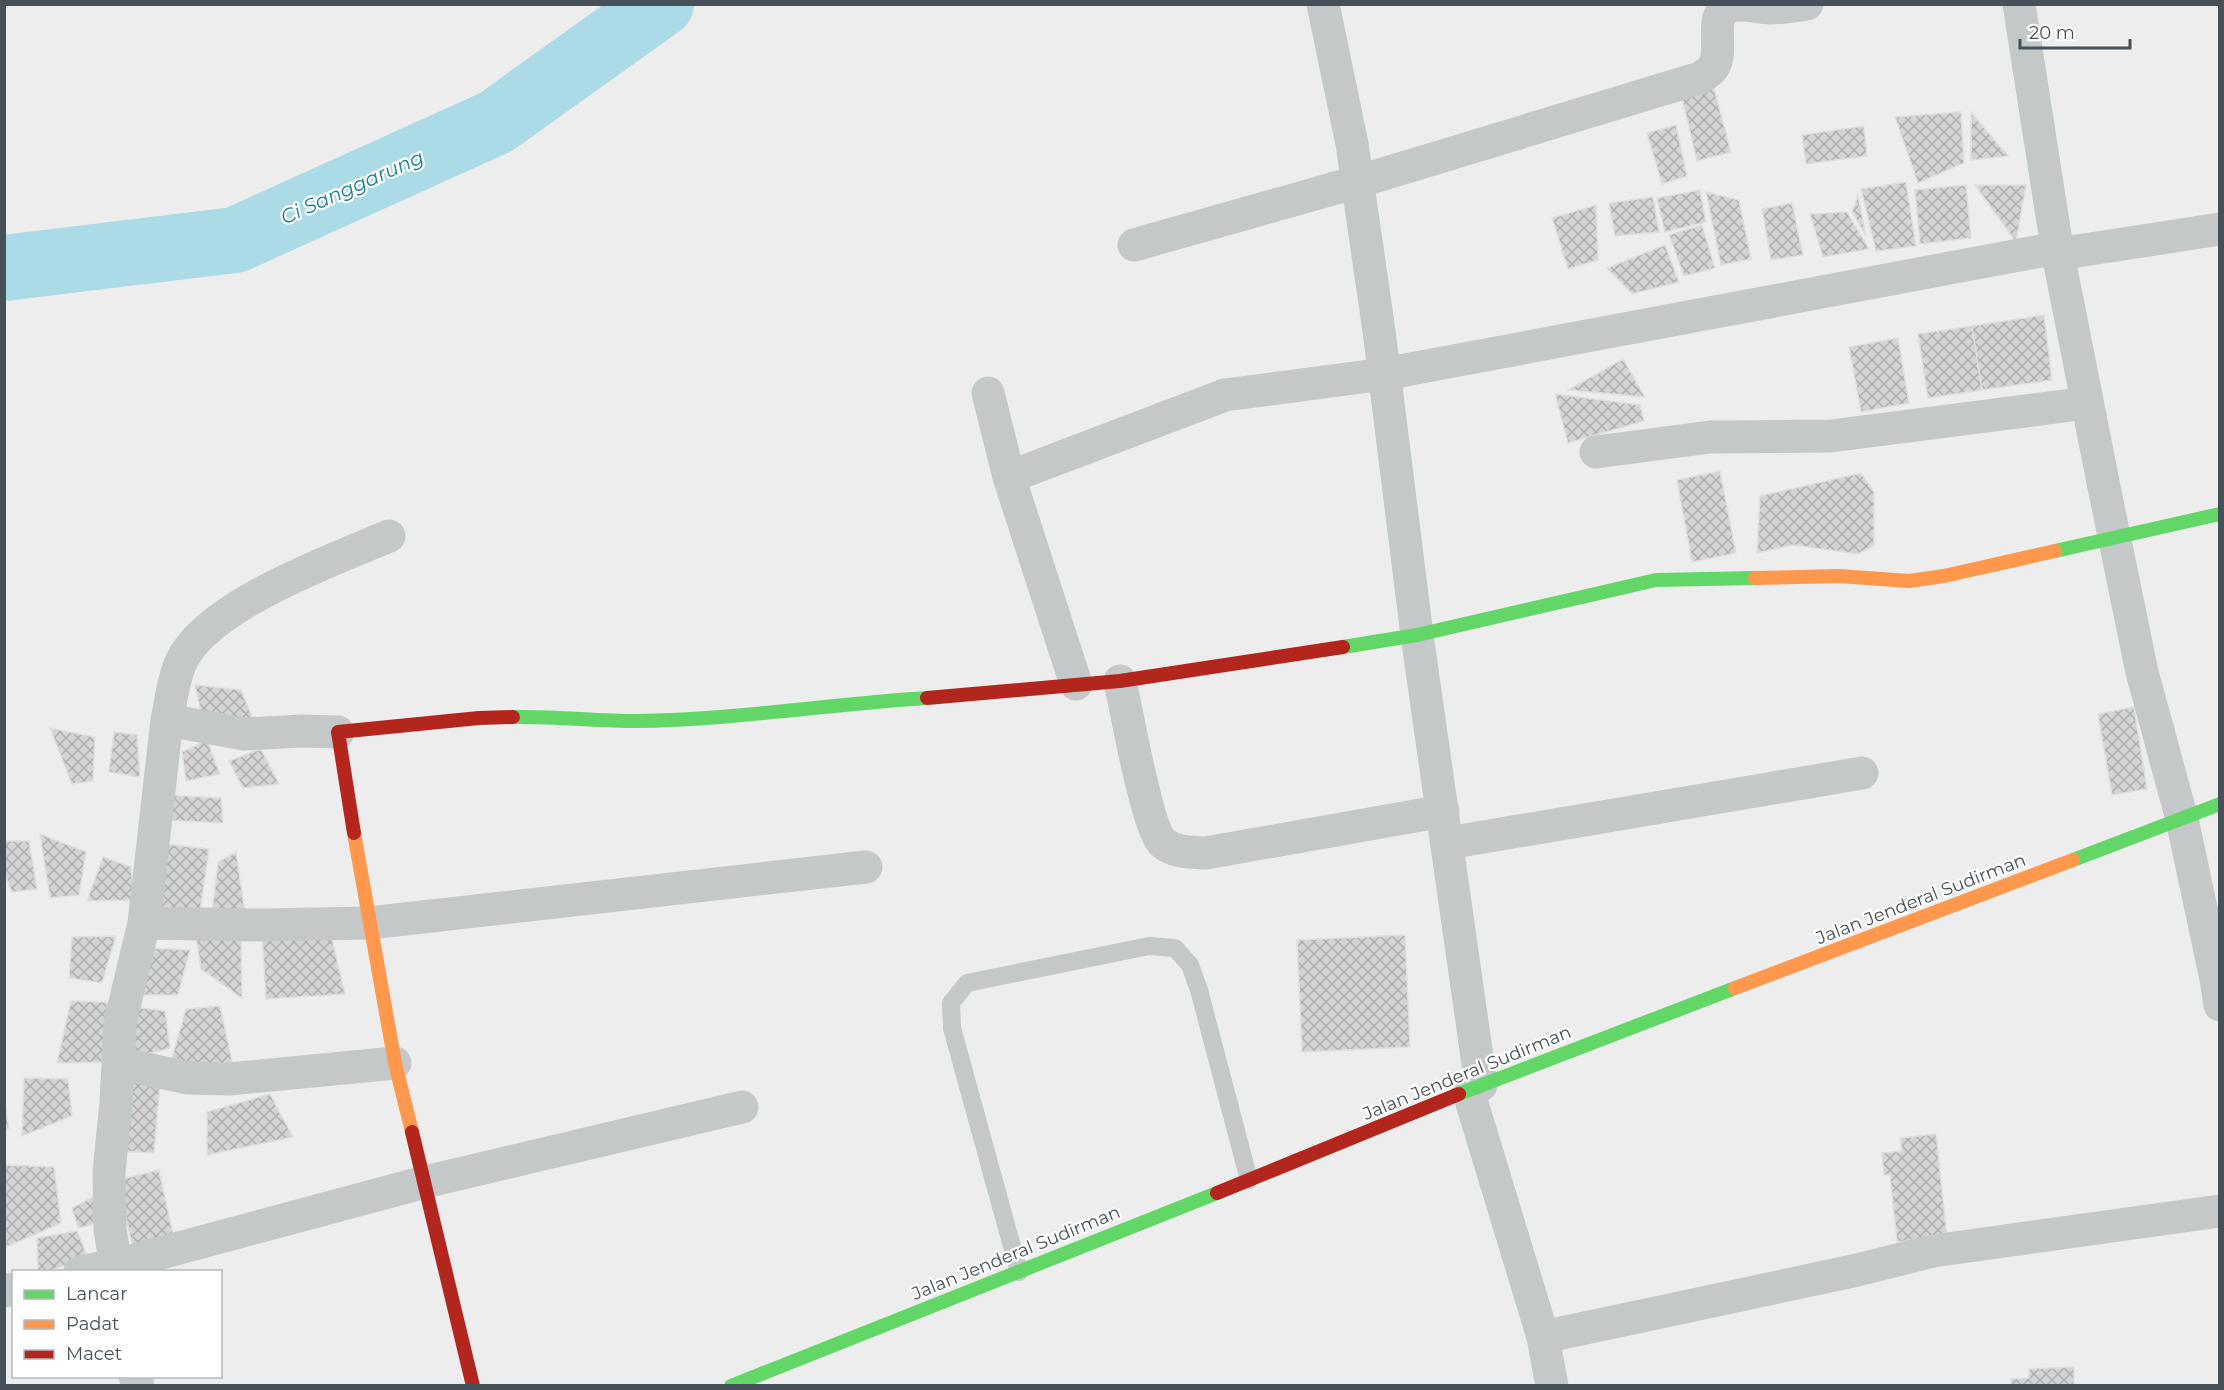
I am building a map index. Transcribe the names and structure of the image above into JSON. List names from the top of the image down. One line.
{"streets":{"street":["Jalan Jenderal Sudirman"]},"water":["Ci Sanggarung"],"legend":["Lancar","Padat","Macet"],"scale_bar":"20 m"}
